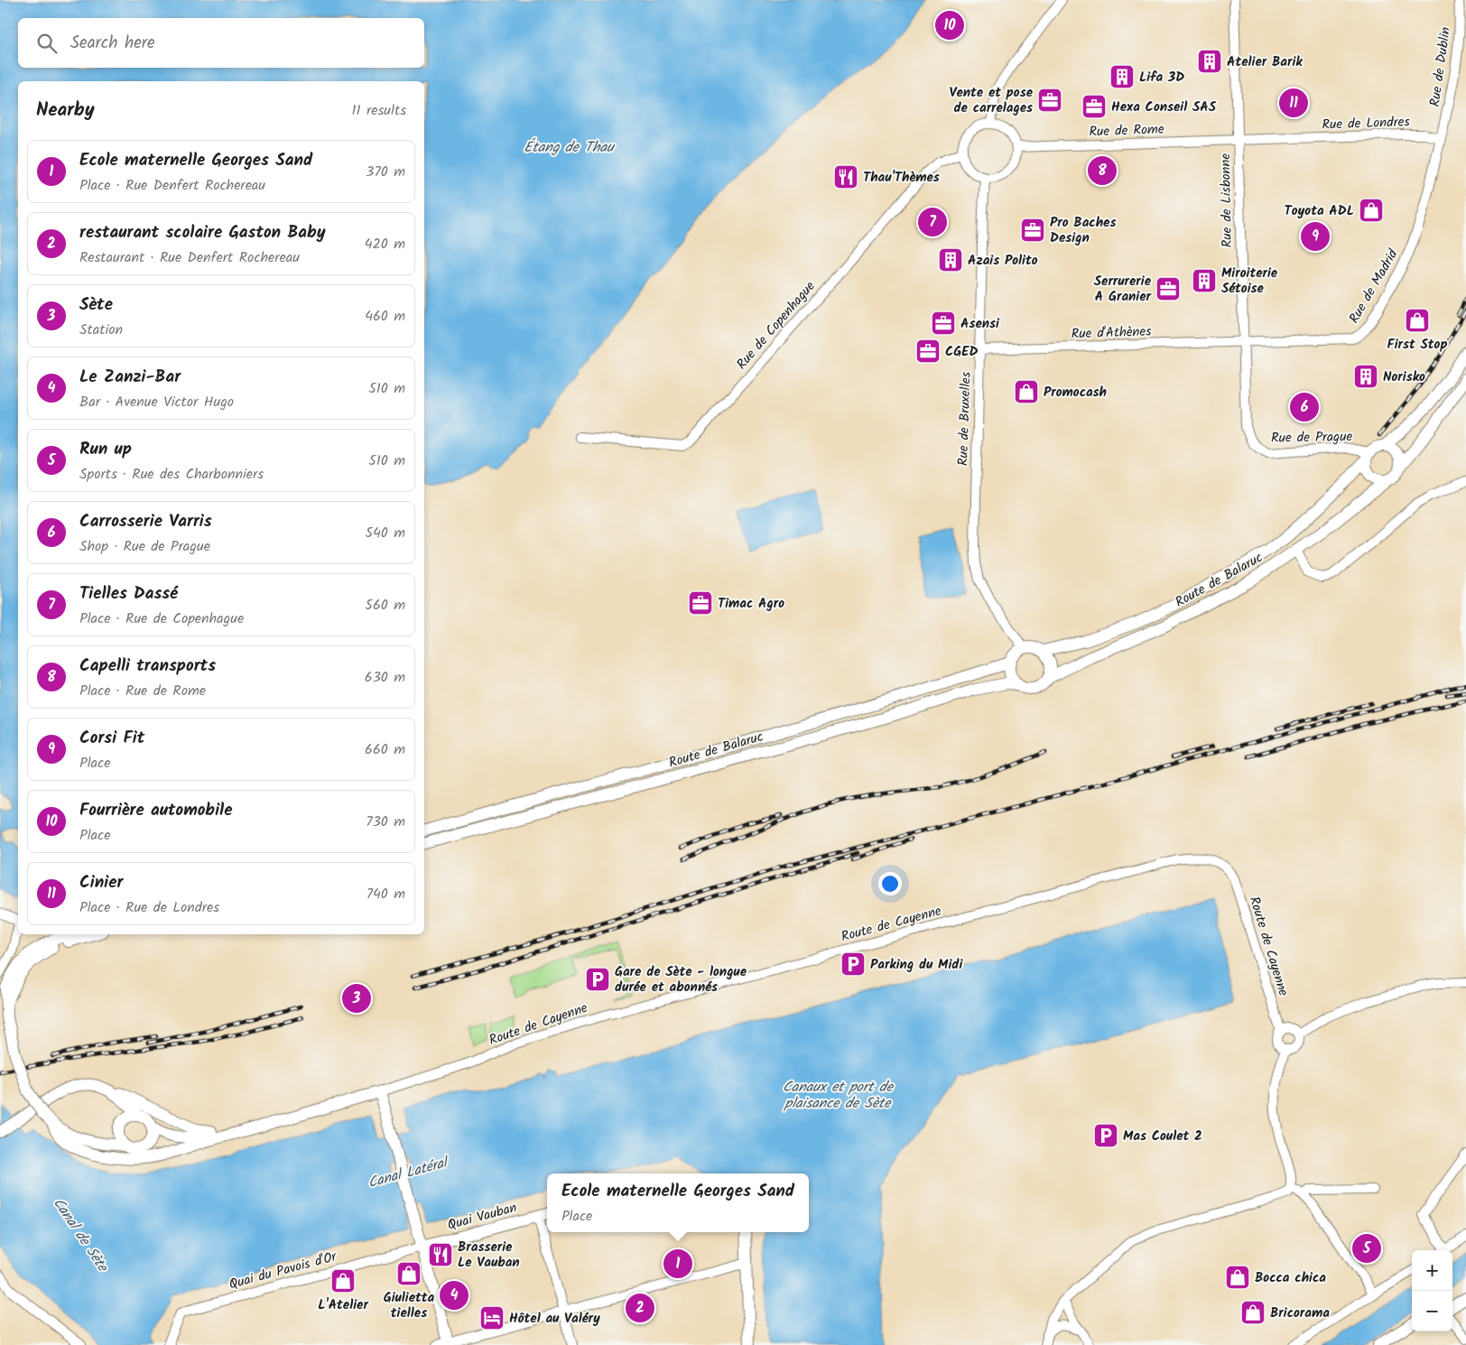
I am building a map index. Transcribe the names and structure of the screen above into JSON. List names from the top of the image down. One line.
{"streets":{"main road":["Route de Balaruc","Quai Vauban"],"street":["Rue de Dublin","Rue de Londres","Rue de Rome","Rue de Lisbonne","Rue de Madrid","Rue de Copenhague","Rue d'Athènes","Rue de Bruxelles","Rue de Prague","Route de Cayenne","Quai du Pavois d'Or"]},"crossings":[["Rue de Dublin","Rue de Londres"],["Rue de Dublin","Rue de Madrid"],["Rue de Londres","Rue de Rome"],["Rue de Londres","Rue de Lisbonne"],["Rue de Londres","Rue de Madrid"],["Rue de Rome","Rue de Lisbonne"],["Rue de Rome","Rue de Copenhague"],["Rue de Rome","Rue de Bruxelles"],["Rue de Lisbonne","Rue de Madrid"],["Rue de Lisbonne","Rue d'Athènes"],["Rue de Lisbonne","Rue de Prague"],["Rue de Madrid","Rue d'Athènes"],["Rue de Madrid","Rue de Prague"],["Rue de Copenhague","Rue de Bruxelles"],["Rue d'Athènes","Rue de Bruxelles"],["Rue d'Athènes","Rue de Prague"],["Rue de Bruxelles","Route de Balaruc"],["Rue de Prague","Route de Balaruc"],["Quai Vauban","Quai du Pavois d'Or"]],"water":["Étang de Thau","Canaux et port de plaisance de Sète","Canal Latéral","Canal de Sète"],"places":{"building":["Atelier Barik","Lifa 3D","Azais Polito","Miroiterie Sétoise","Norisko"],"office":["Vente et pose de carrelages","Hexa Conseil SAS","Pro Baches Design","Serrurerie A Granier","Asensi","CGED","Timac Agro"],"restaurant":["Thau'Thèmes","Brasserie Le Vauban"],"shop":["Toyota ADL","First Stop","Promocash","Giulietta tielles","Bocca chica","L'Atelier","Bricorama"],"parking":["Parking du Midi","Gare de Sète - longue durée et abonnés","Mas Coulet 2"],"hotel":["Hôtel au Valéry"]},"page":{"pins":["10","11","8","7","9","6","3","5","1","4","2"],"search":"Search here","heading":["Nearby","11 results"],"list":[{"mark":"1","name":"Ecole maternelle Georges Sand","note":"Place · Rue Denfert Rochereau","value":"370 m"},{"mark":"2","name":"restaurant scolaire Gaston Baby","note":"Restaurant · Rue Denfert Rochereau","value":"420 m"},{"mark":"3","name":"Sète","note":"Station","value":"460 m"},{"mark":"4","name":"Le Zanzi-Bar","note":"Bar · Avenue Victor Hugo","value":"510 m"},{"mark":"5","name":"Run up","note":"Sports · Rue des Charbonniers","value":"510 m"},{"mark":"6","name":"Carrosserie Varris","note":"Shop · Rue de Prague","value":"540 m"},{"mark":"7","name":"Tielles Dassé","note":"Place · Rue de Copenhague","value":"560 m"},{"mark":"8","name":"Capelli transports","note":"Place · Rue de Rome","value":"630 m"},{"mark":"9","name":"Corsi Fit","note":"Place","value":"660 m"},{"mark":"10","name":"Fourrière automobile","note":"Place","value":"730 m"},{"mark":"11","name":"Cinier","note":"Place · Rue de Londres","value":"740 m"}],"popup":["Ecole maternelle Georges Sand","Place"],"map_buttons":["+","−"]}}
